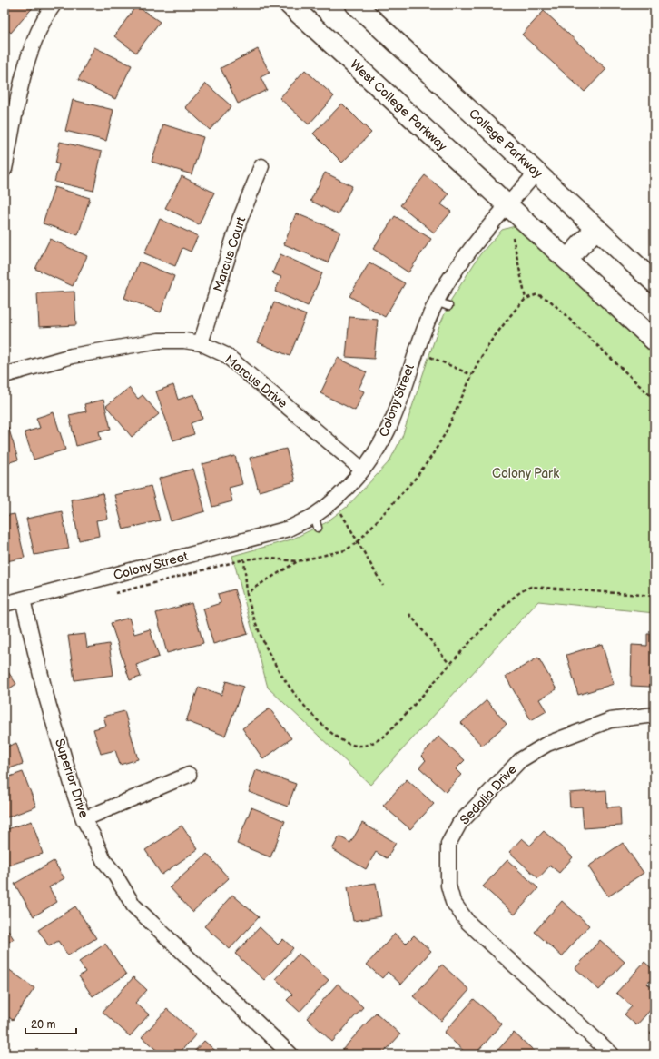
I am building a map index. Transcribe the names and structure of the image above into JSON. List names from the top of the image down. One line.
{"streets":{"main road":["West College Parkway","College Parkway"],"street":["Marcus Court","Marcus Drive","Colony Street","Superior Drive","Sedalia Drive"]},"crossings":[["West College Parkway","Colony Street"],["College Parkway","Colony Street"],["Marcus Court","Marcus Drive"],["Marcus Drive","Colony Street"],["Colony Street","Superior Drive"]],"parks":["Colony Park"],"scale_bar":"20 m"}
